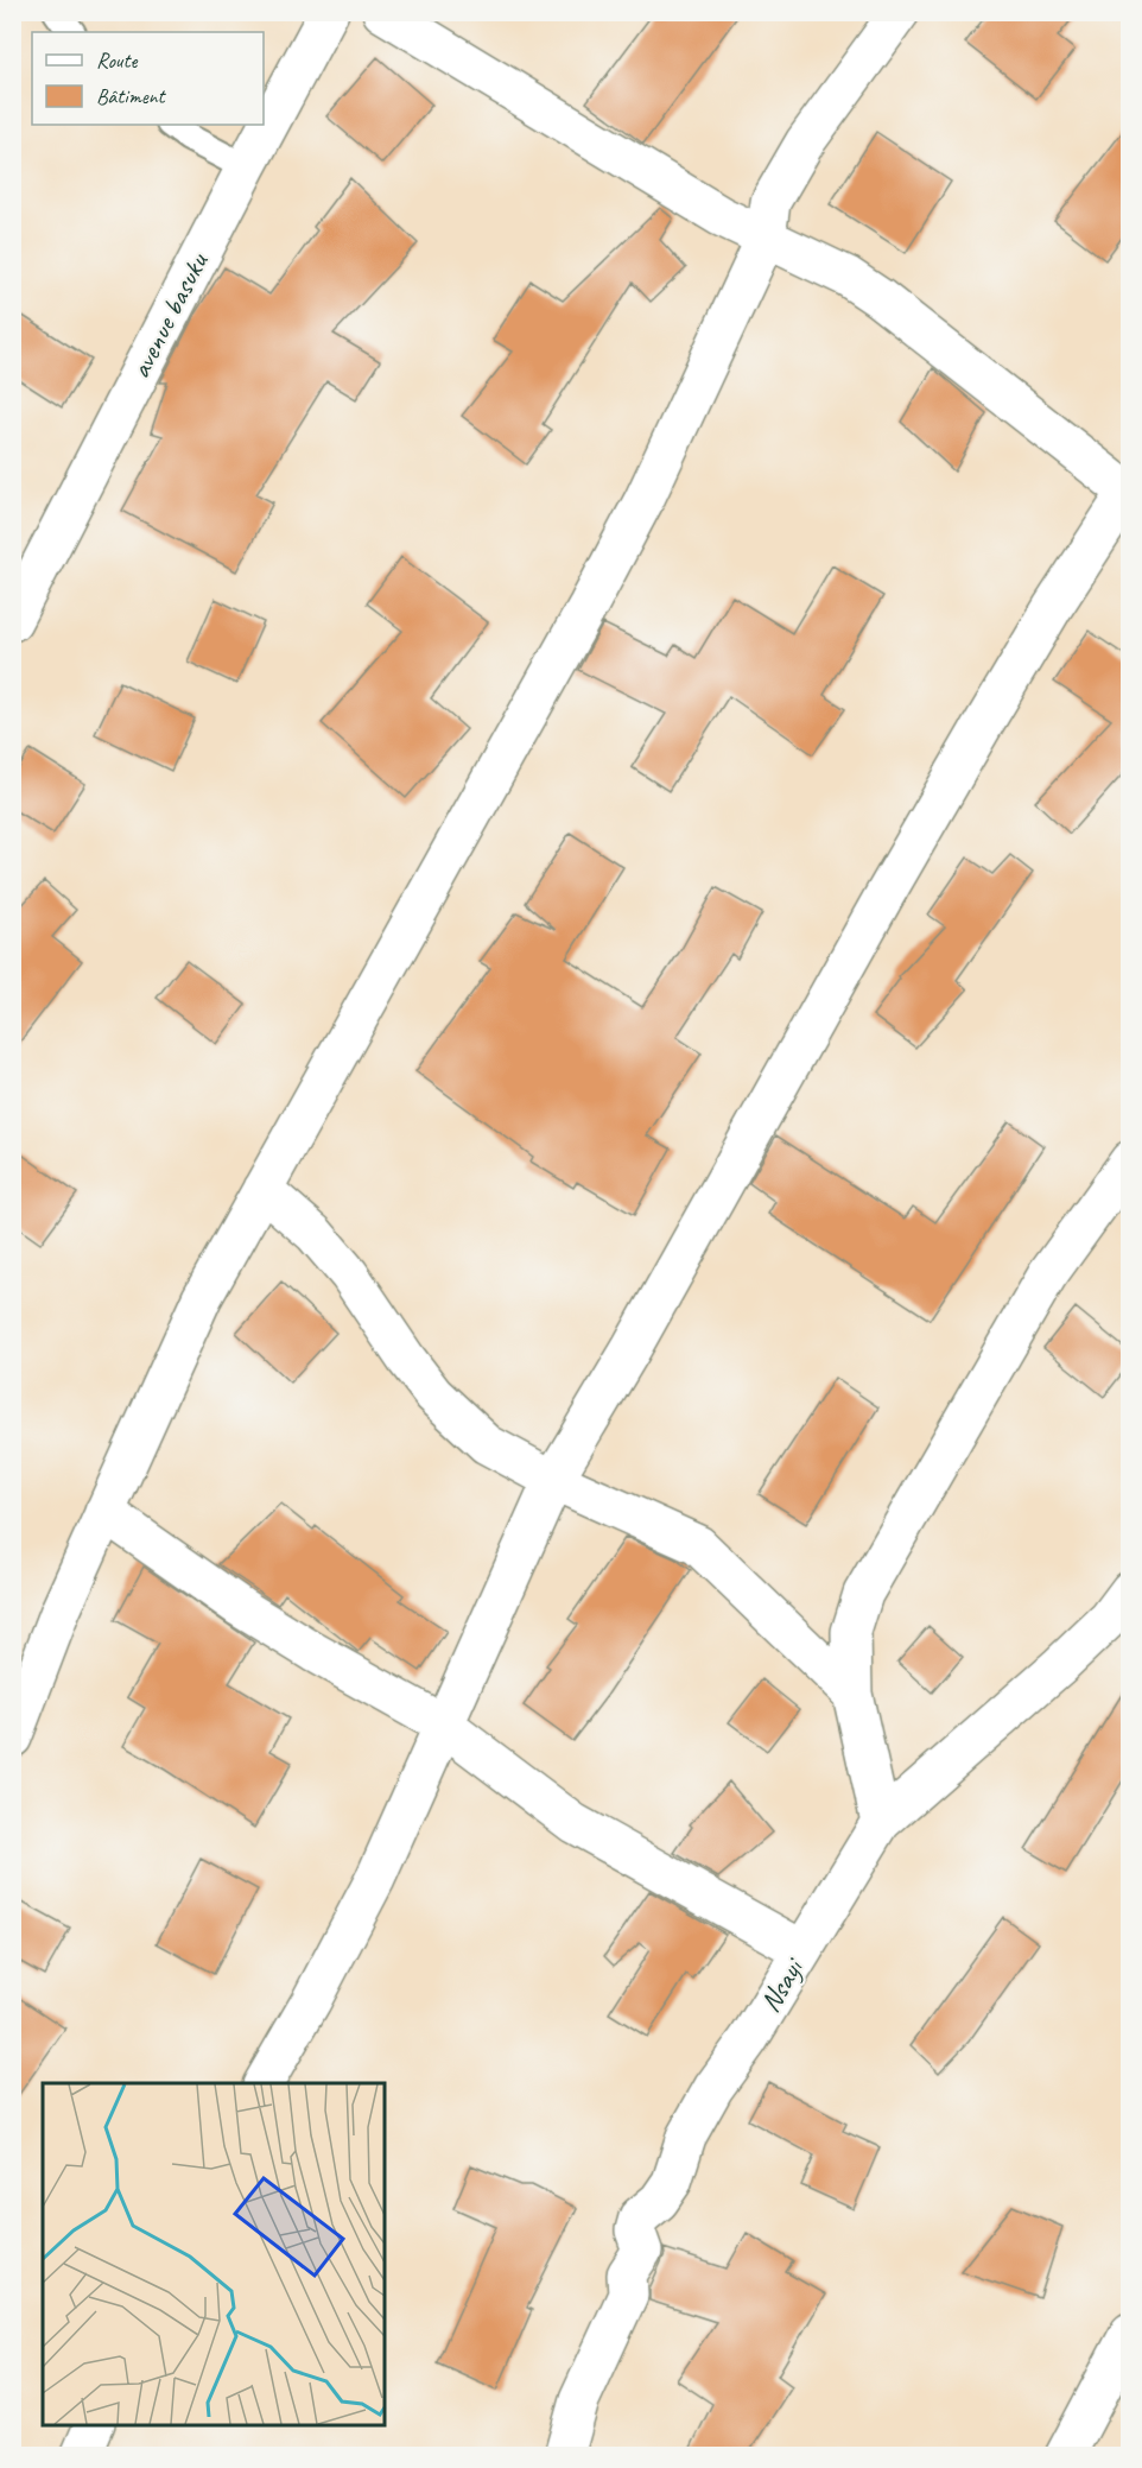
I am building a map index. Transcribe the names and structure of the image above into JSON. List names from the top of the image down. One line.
{"streets":{"street":["avenue basuku","Nsayi"]},"legend":["Route","Bâtiment"]}
